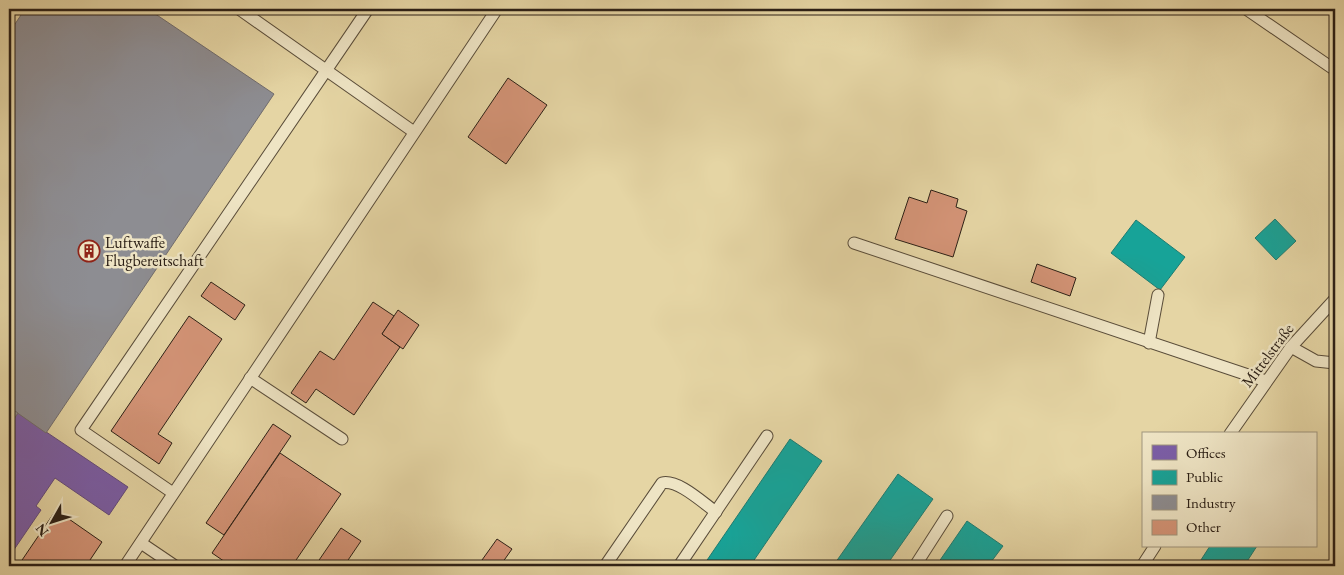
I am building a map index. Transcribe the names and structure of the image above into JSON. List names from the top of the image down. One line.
{"streets":{"lane":["Mittelstraße"]},"places":{"building":["Luftwaffe Flugbereitschaft"]},"legend":["Offices","Public","Industry","Other"],"north":"bottom left"}
